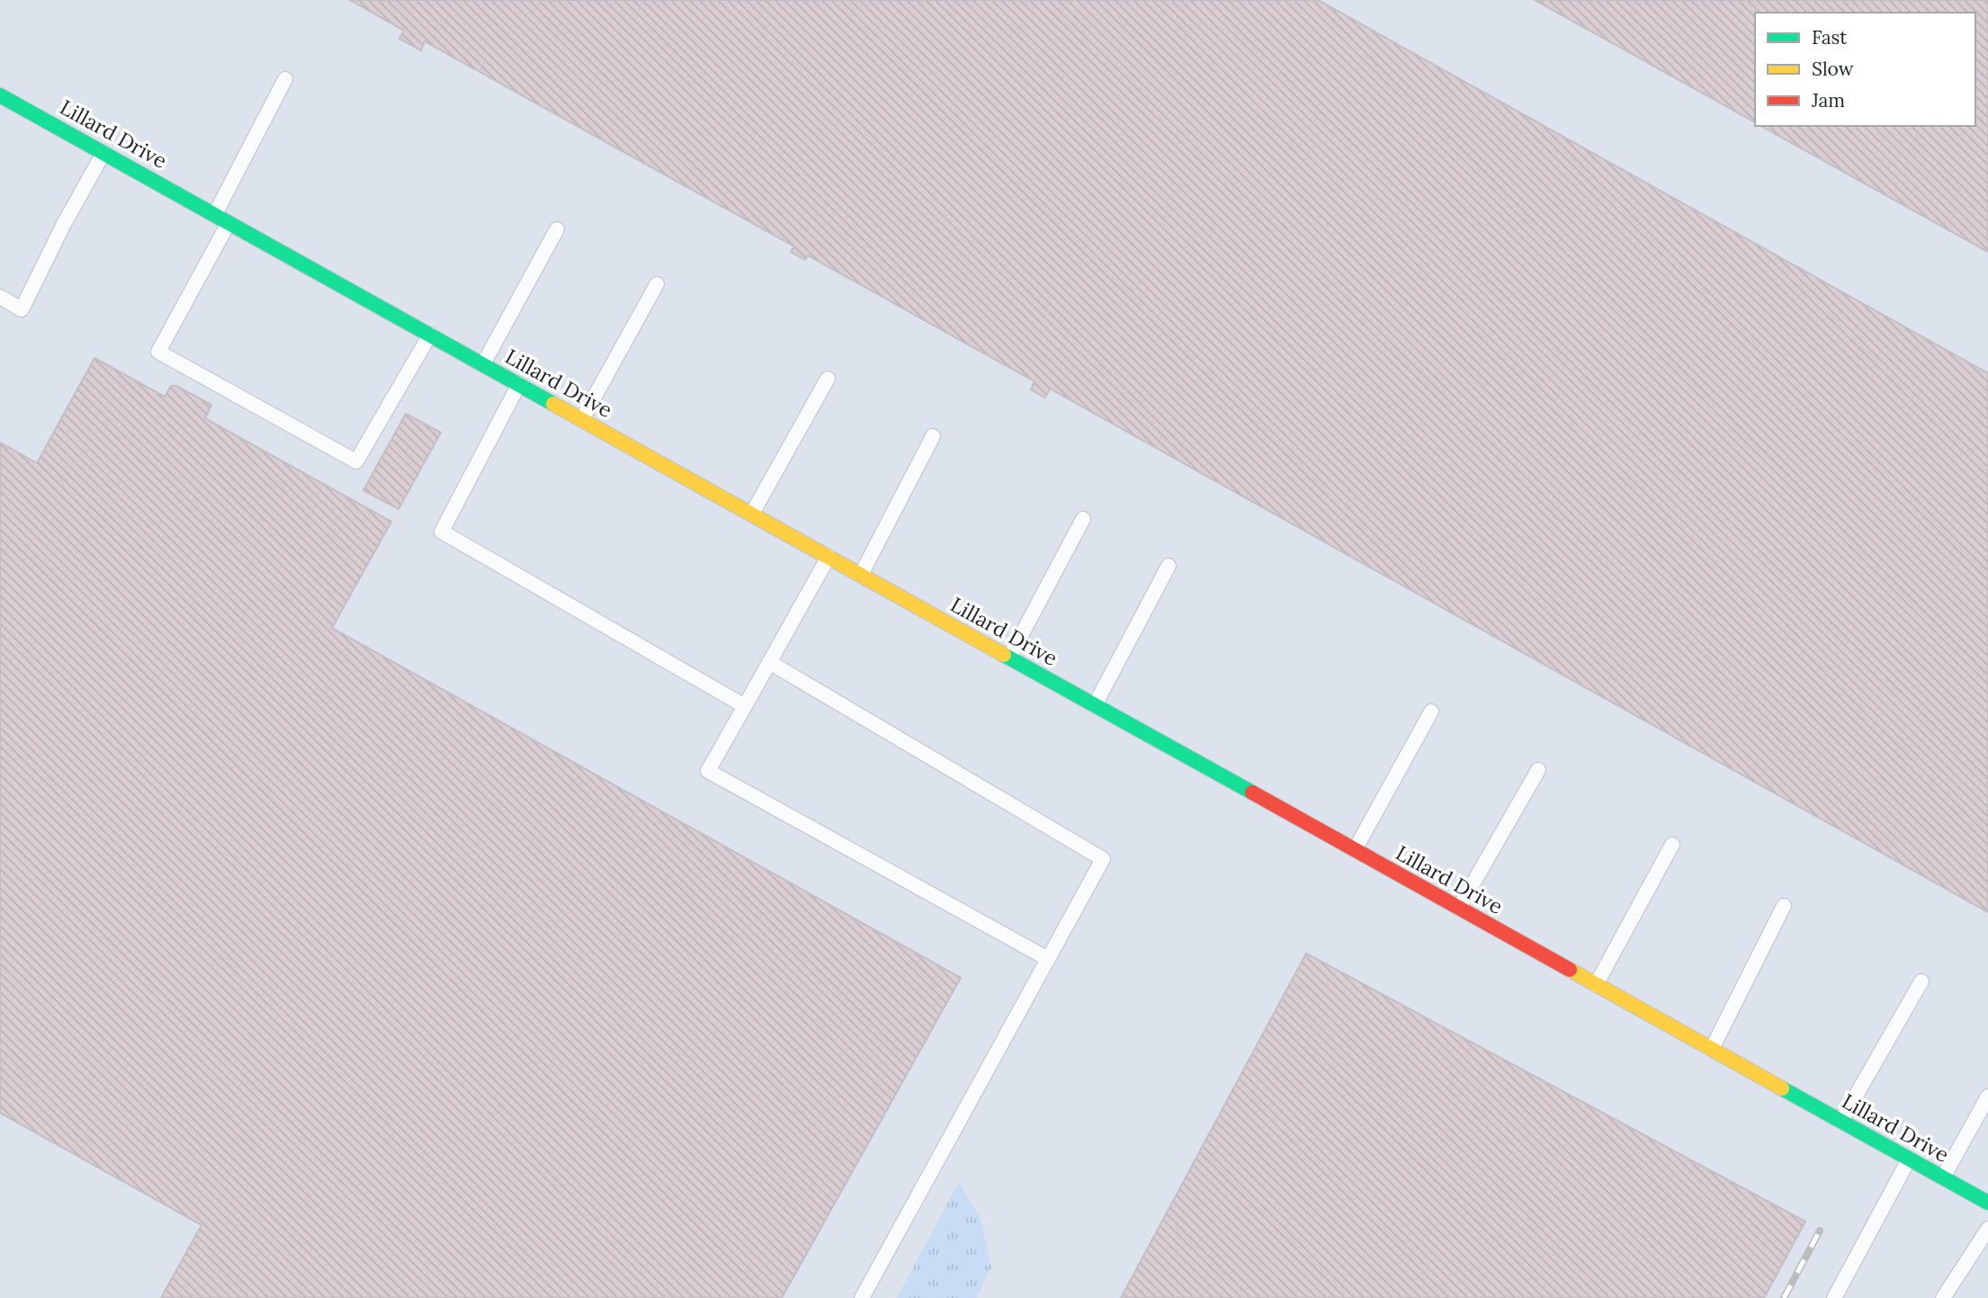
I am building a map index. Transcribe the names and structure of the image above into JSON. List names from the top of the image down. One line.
{"streets":{"street":["Lillard Drive"]},"legend":["Fast","Slow","Jam"]}
